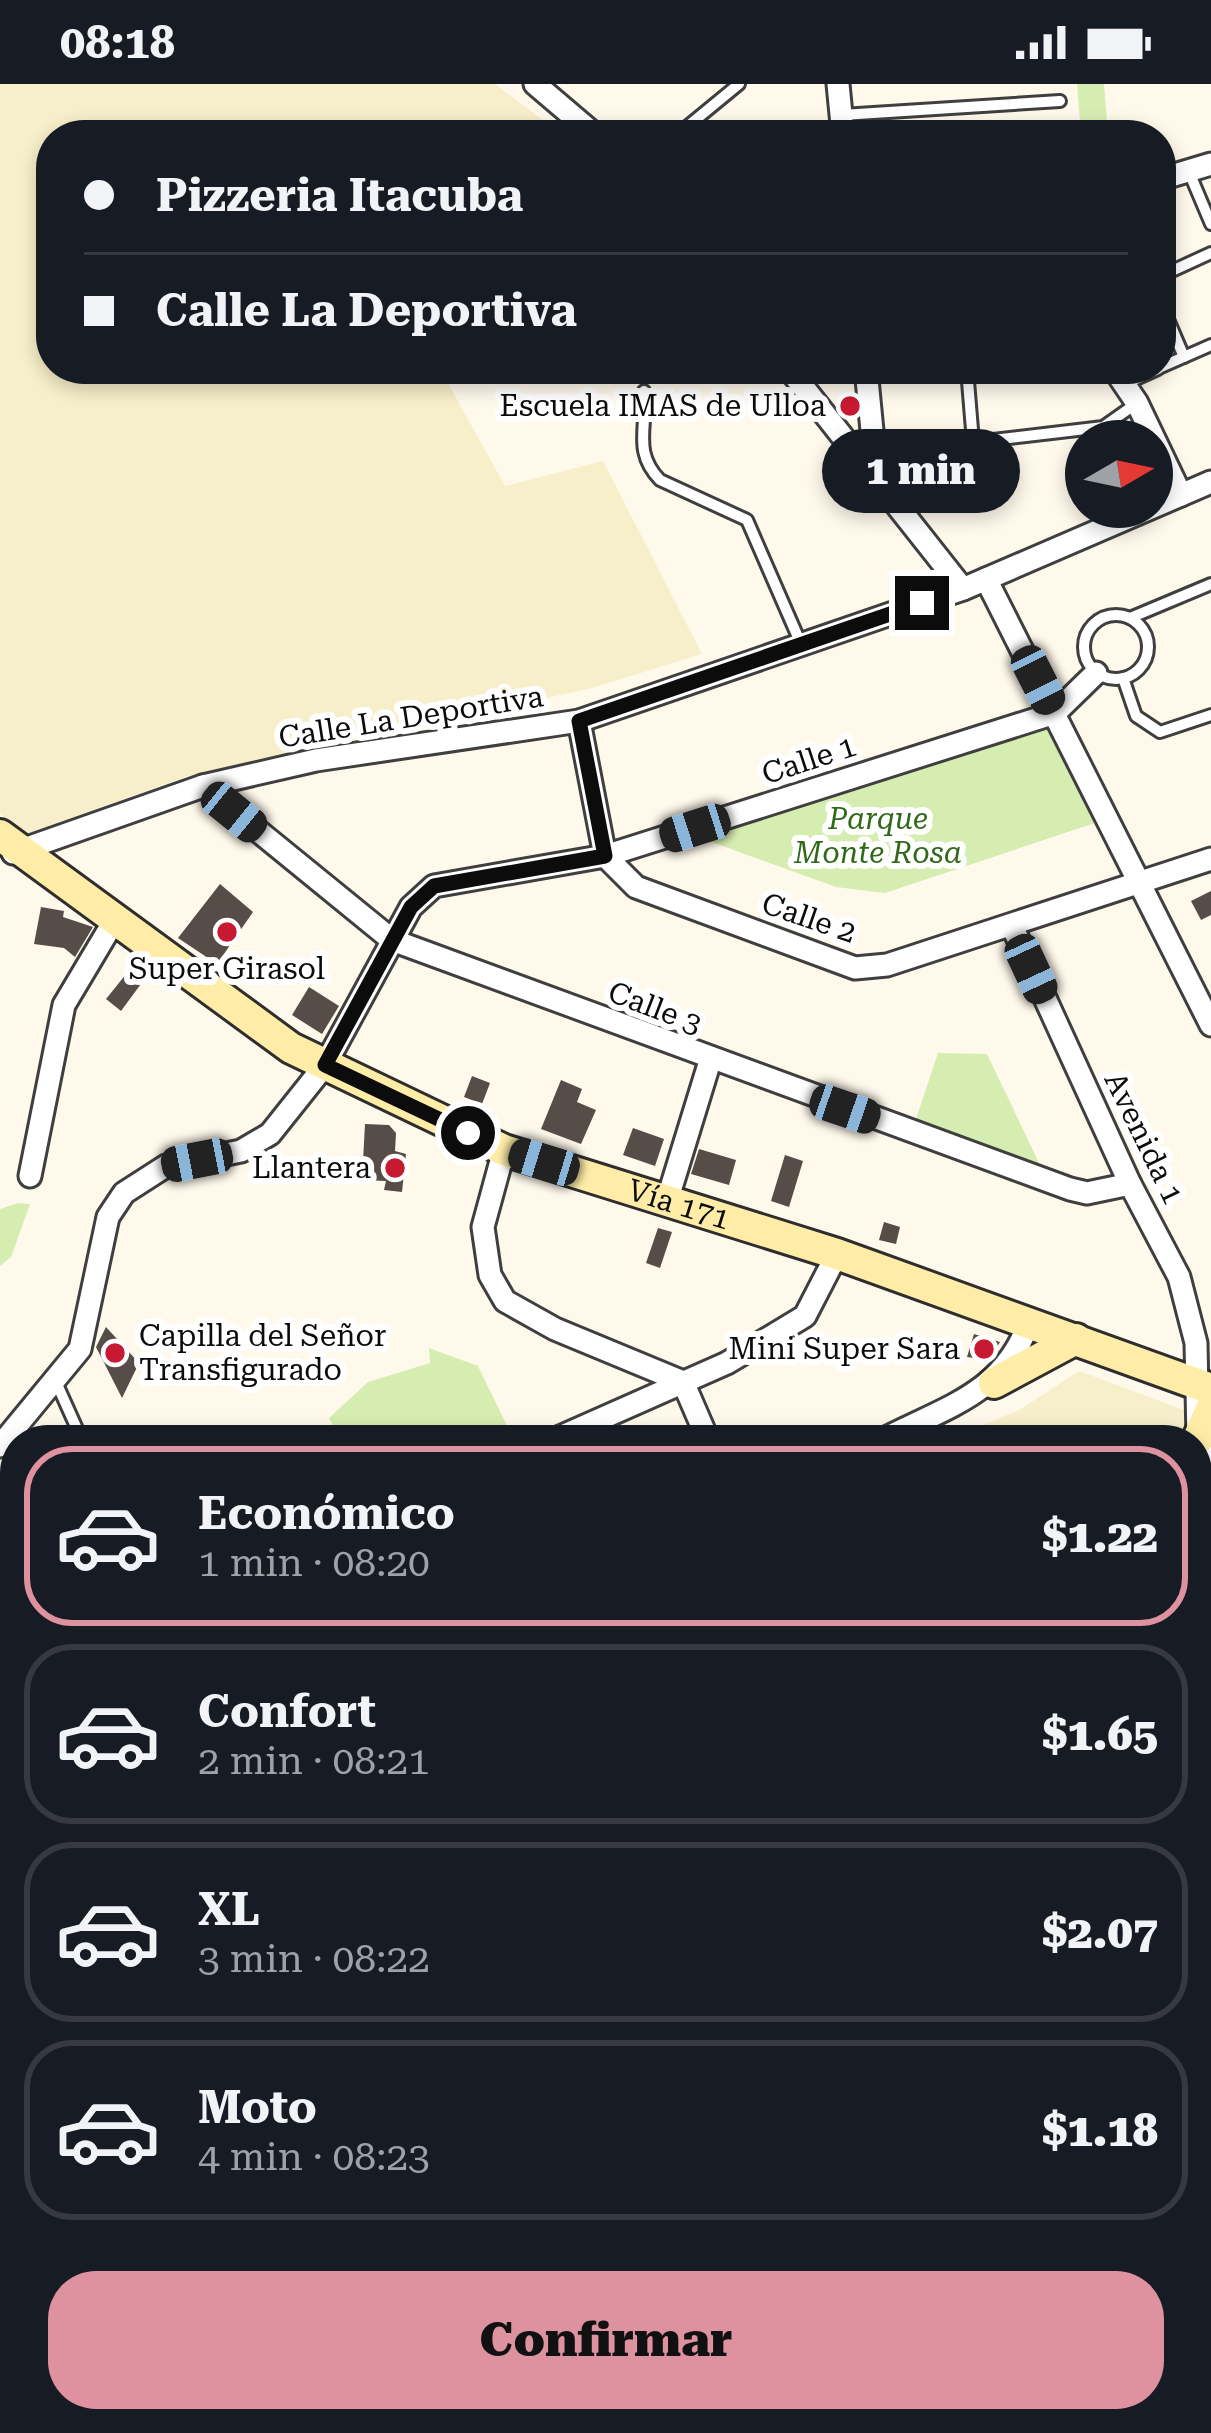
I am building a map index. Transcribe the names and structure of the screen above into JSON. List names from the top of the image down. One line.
{"streets":{"main road":["Vía 171"],"street":["Calle La Deportiva","Calle 1","Calle 2","Calle 3","Avenida 1"]},"crossings":[["Calle La Deportiva","Calle 3"],["Calle La Deportiva","Vía 171"],["Calle 1","Calle 2"],["Calle 1","Calle 3"],["Calle 1","Vía 171"],["Calle 2","Avenida 1"],["Calle 3","Avenida 1"],["Avenida 1","Vía 171"]],"parks":["Parque Monte Rosa"],"places":["Escuela IMAS de Ulloa","Super Girasol","Llantera","Mini Super Sara","Capilla del Señor Transfigurado"],"north":"right","page":{"status":"08:18","banner":["Pizzeria Itacuba","Calle La Deportiva"],"bubble":"1 min","list":[{"name":"Económico","note":"1 min · 08:20","value":"$1.22"},{"name":"Confort","note":"2 min · 08:21","value":"$1.65"},{"name":"XL","note":"3 min · 08:22","value":"$2.07"},{"name":"Moto","note":"4 min · 08:23","value":"$1.18"}],"buttons":"Confirmar"}}
